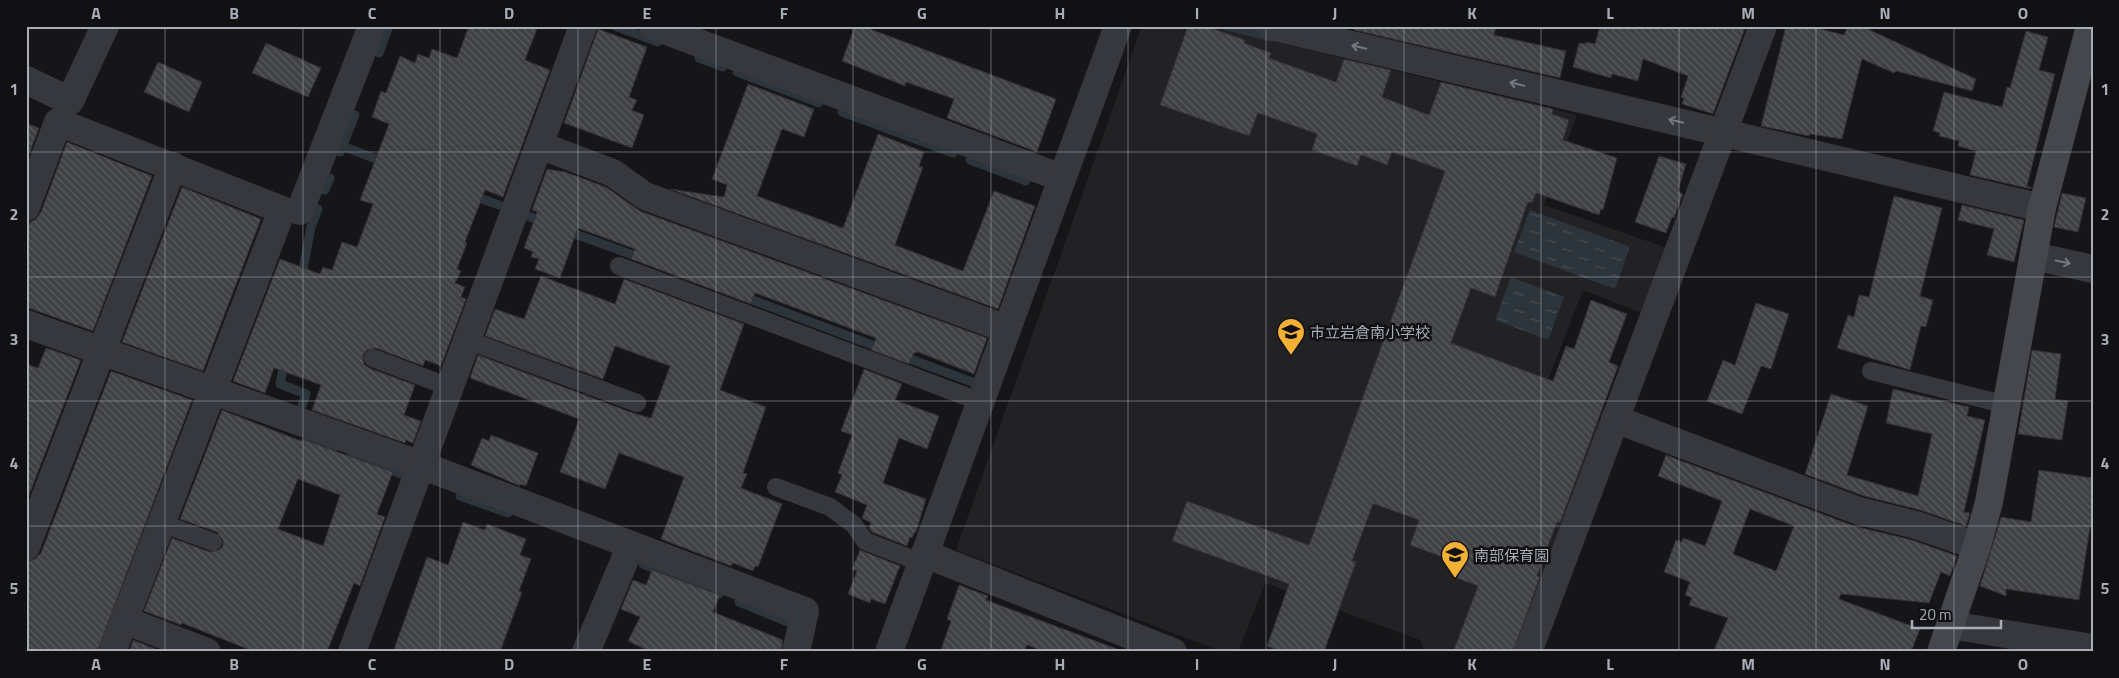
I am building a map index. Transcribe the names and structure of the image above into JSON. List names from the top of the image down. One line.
{"places":{"school or university":["市立岩倉南小学校","南部保育園"]},"scale_bar":"20 m","grid":{"columns":["A","B","C","D","E","F","G","H","I","J","K","L","M","N","O"],"rows":["1","2","3","4","5"]}}
